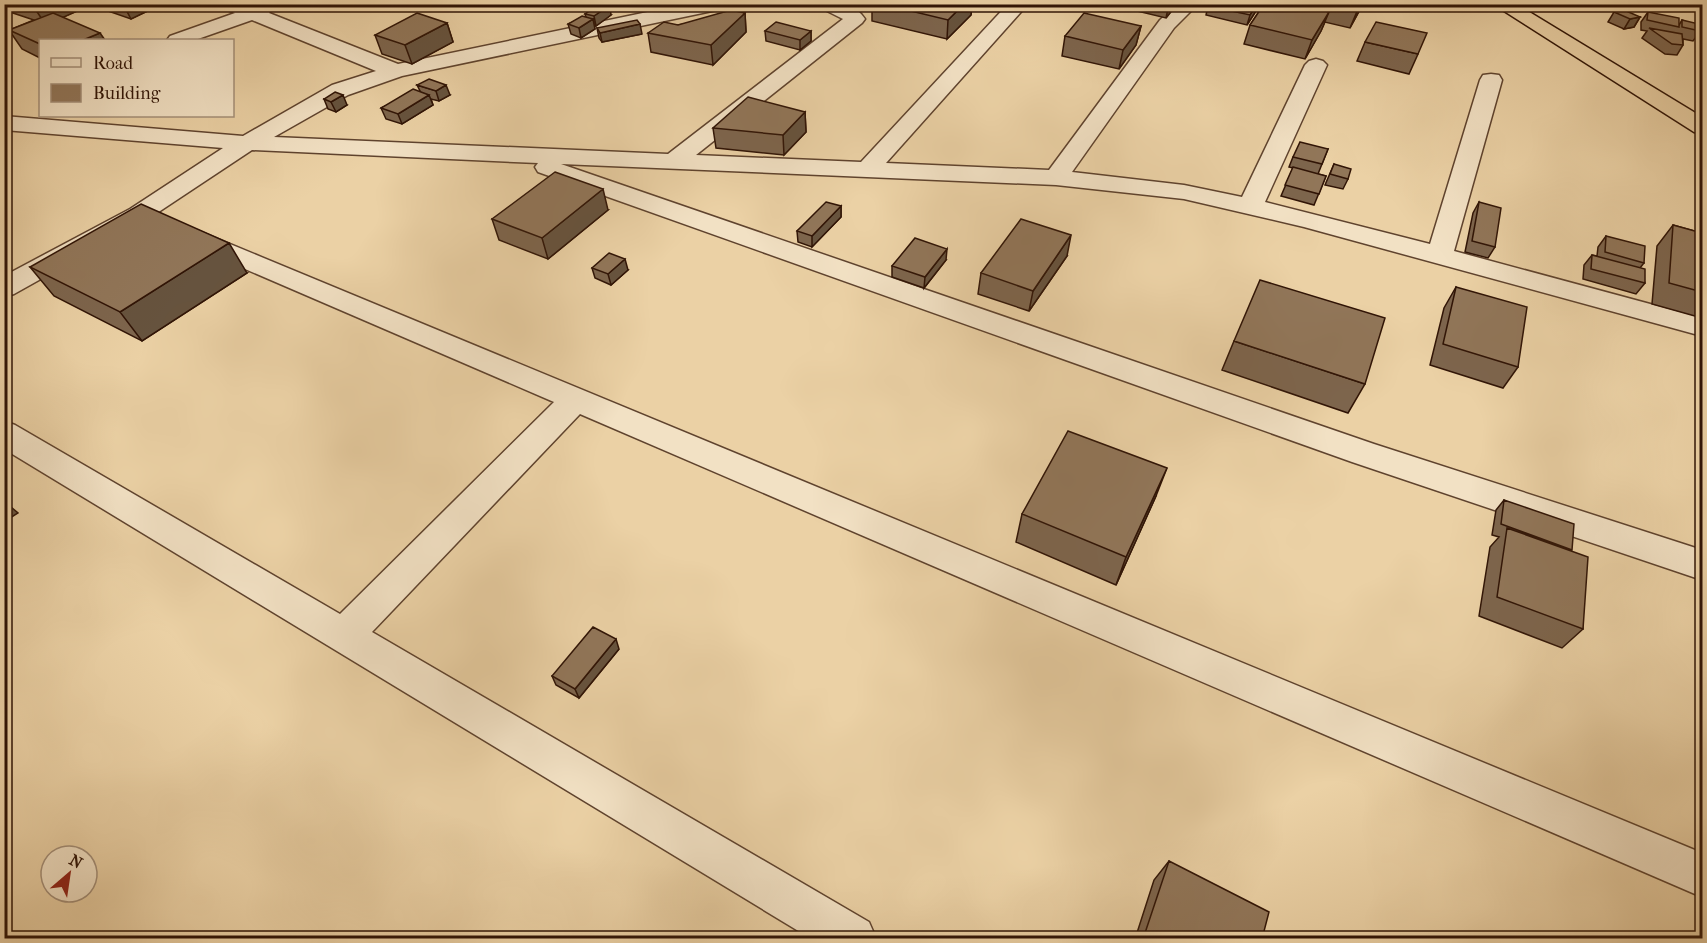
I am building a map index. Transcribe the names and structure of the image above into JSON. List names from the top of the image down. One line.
{"legend":["Road","Building"],"north":"top right"}
